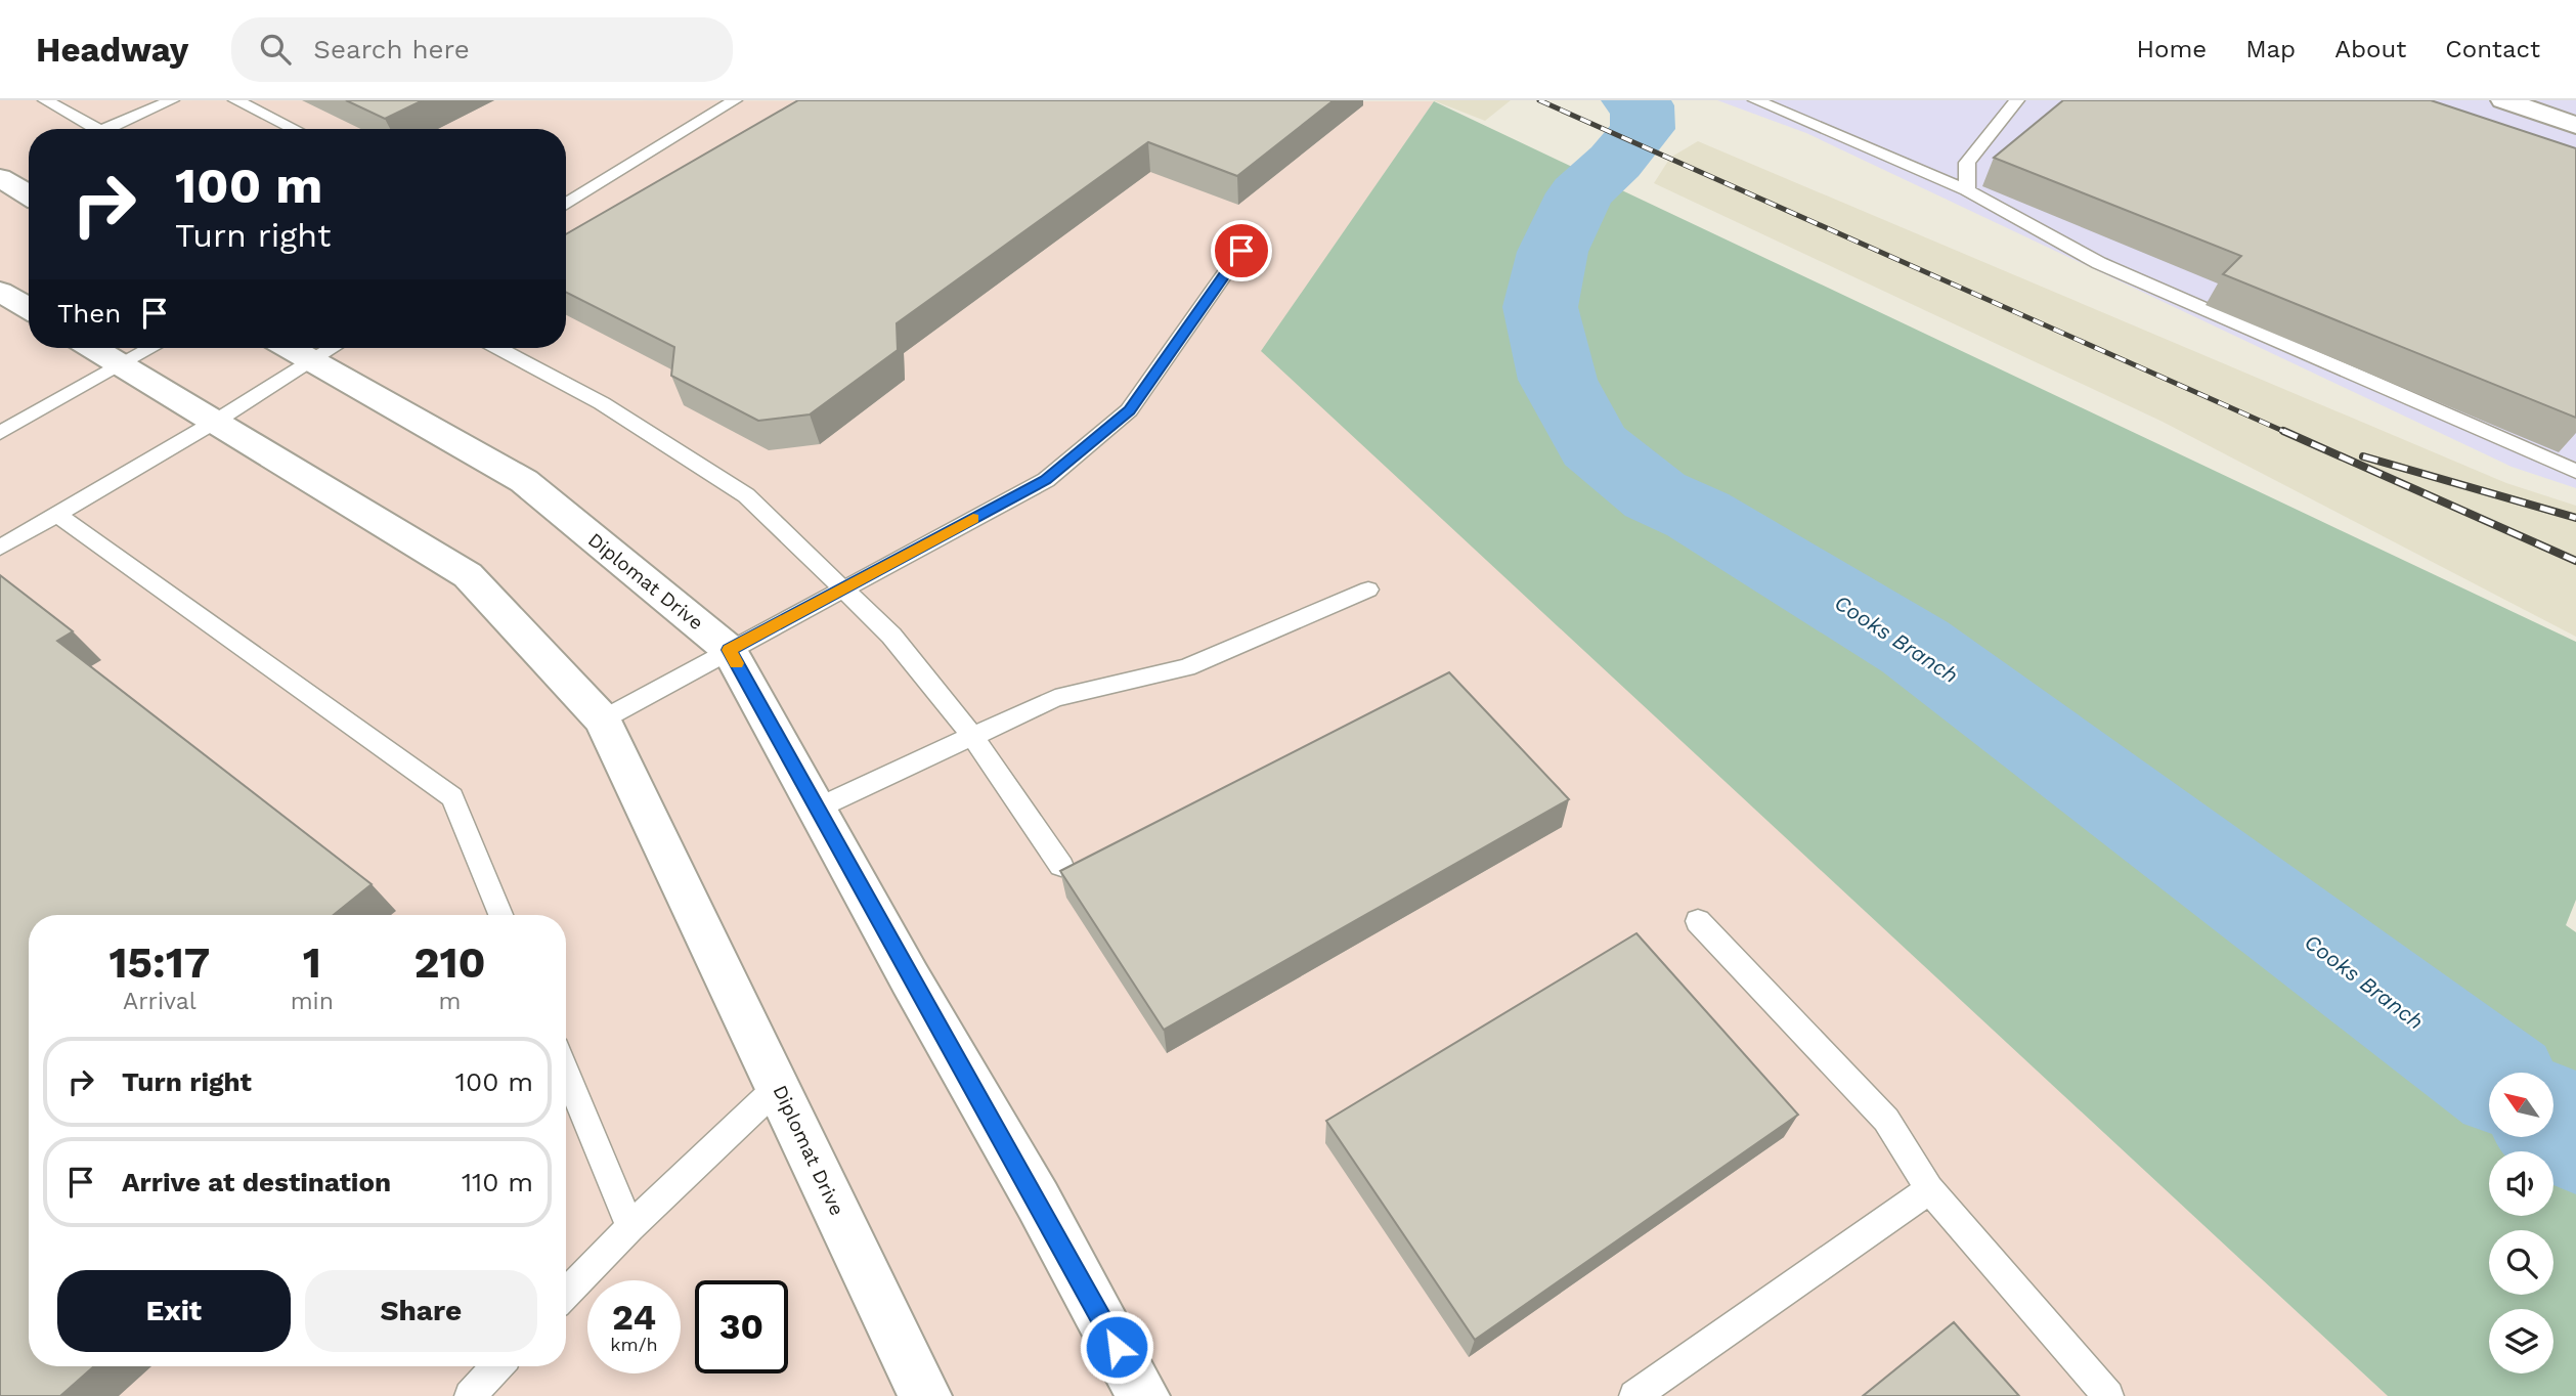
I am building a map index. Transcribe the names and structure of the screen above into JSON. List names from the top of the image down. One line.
{"streets":{"street":["Diplomat Drive"]},"water":["Cooks Branch"],"north":"top left","page":{"header":"Headway","search":"Search here","nav":["Home","Map","About","Contact"],"turn":["100 m","Turn right"],"then":"Then","eta":["15:17","Arrival","1","min","210","m"],"list":[{"name":"Turn right","value":"100 m"},{"name":"Arrive at destination","value":"110 m"}],"buttons":["Exit","Share"],"speed":"24 km/h","limit":"30"}}
